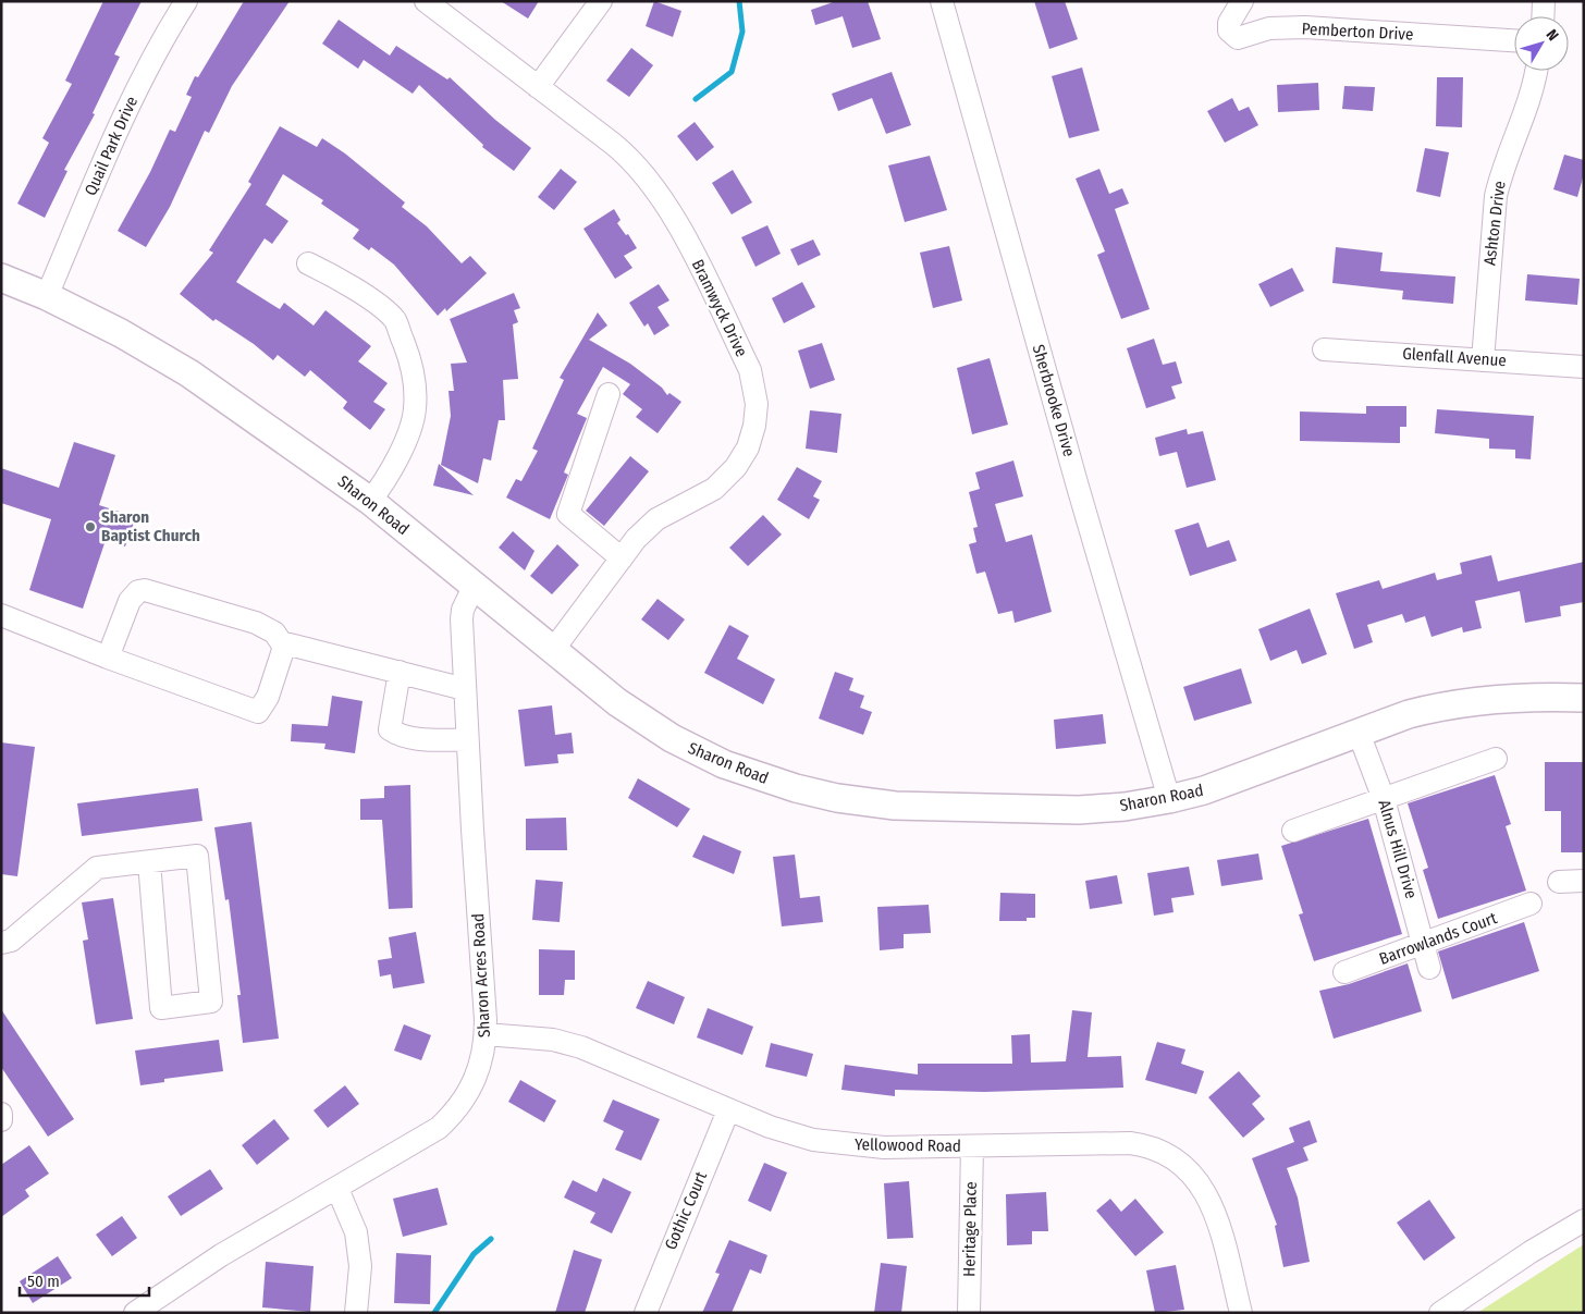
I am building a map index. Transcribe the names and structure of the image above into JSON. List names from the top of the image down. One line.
{"streets":{"main road":["Sharon Road"],"street":["Pemberton Drive","Quail Park Drive","Ashton Drive","Bramwyck Drive","Glenfall Avenue","Sherbrooke Drive","Alnus Hill Drive","Barrowlands Court","Sharon Acres Road","Yellowood Road","Gothic Court","Heritage Place"]},"crossings":[["Quail Park Drive","Sharon Road"],["Ashton Drive","Glenfall Avenue"],["Bramwyck Drive","Sharon Road"],["Sherbrooke Drive","Sharon Road"],["Sharon Road","Alnus Hill Drive"],["Sharon Road","Sharon Acres Road"],["Alnus Hill Drive","Barrowlands Court"],["Sharon Acres Road","Yellowood Road"],["Yellowood Road","Gothic Court"],["Yellowood Road","Heritage Place"]],"places":["Sharon Baptist Church"],"scale_bar":"50 m","north":"top right"}
